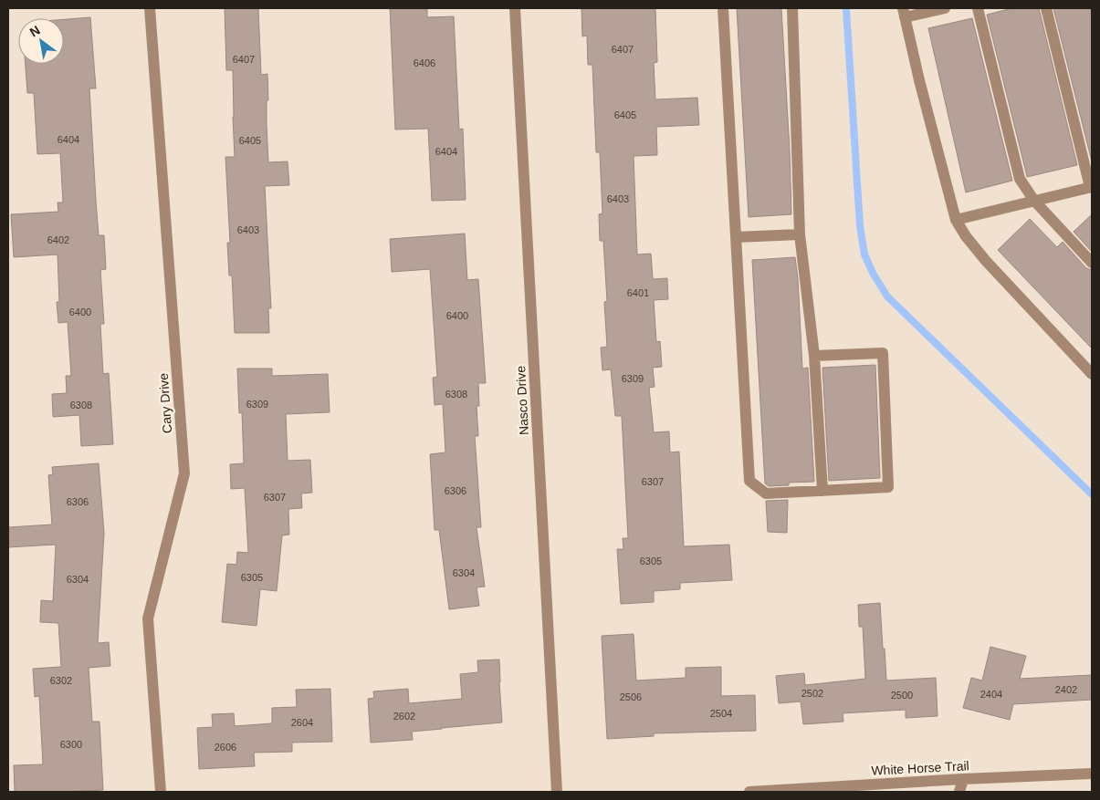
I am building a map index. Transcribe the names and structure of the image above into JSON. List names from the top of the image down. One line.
{"streets":{"street":["Nasco Drive","Cary Drive","White Horse Trail"]},"house_numbers":["6407","6407","6406","6405","6404","6405","6404","6403","6403","6402","6401","6400","6400","6309","6308","6309","6308","6307","6306","6307","6306","6305","6304","6305","6304","6302","2402","2502","2404","2500","2506","2504","2602","2604","6300","2606"],"north":"top left"}
